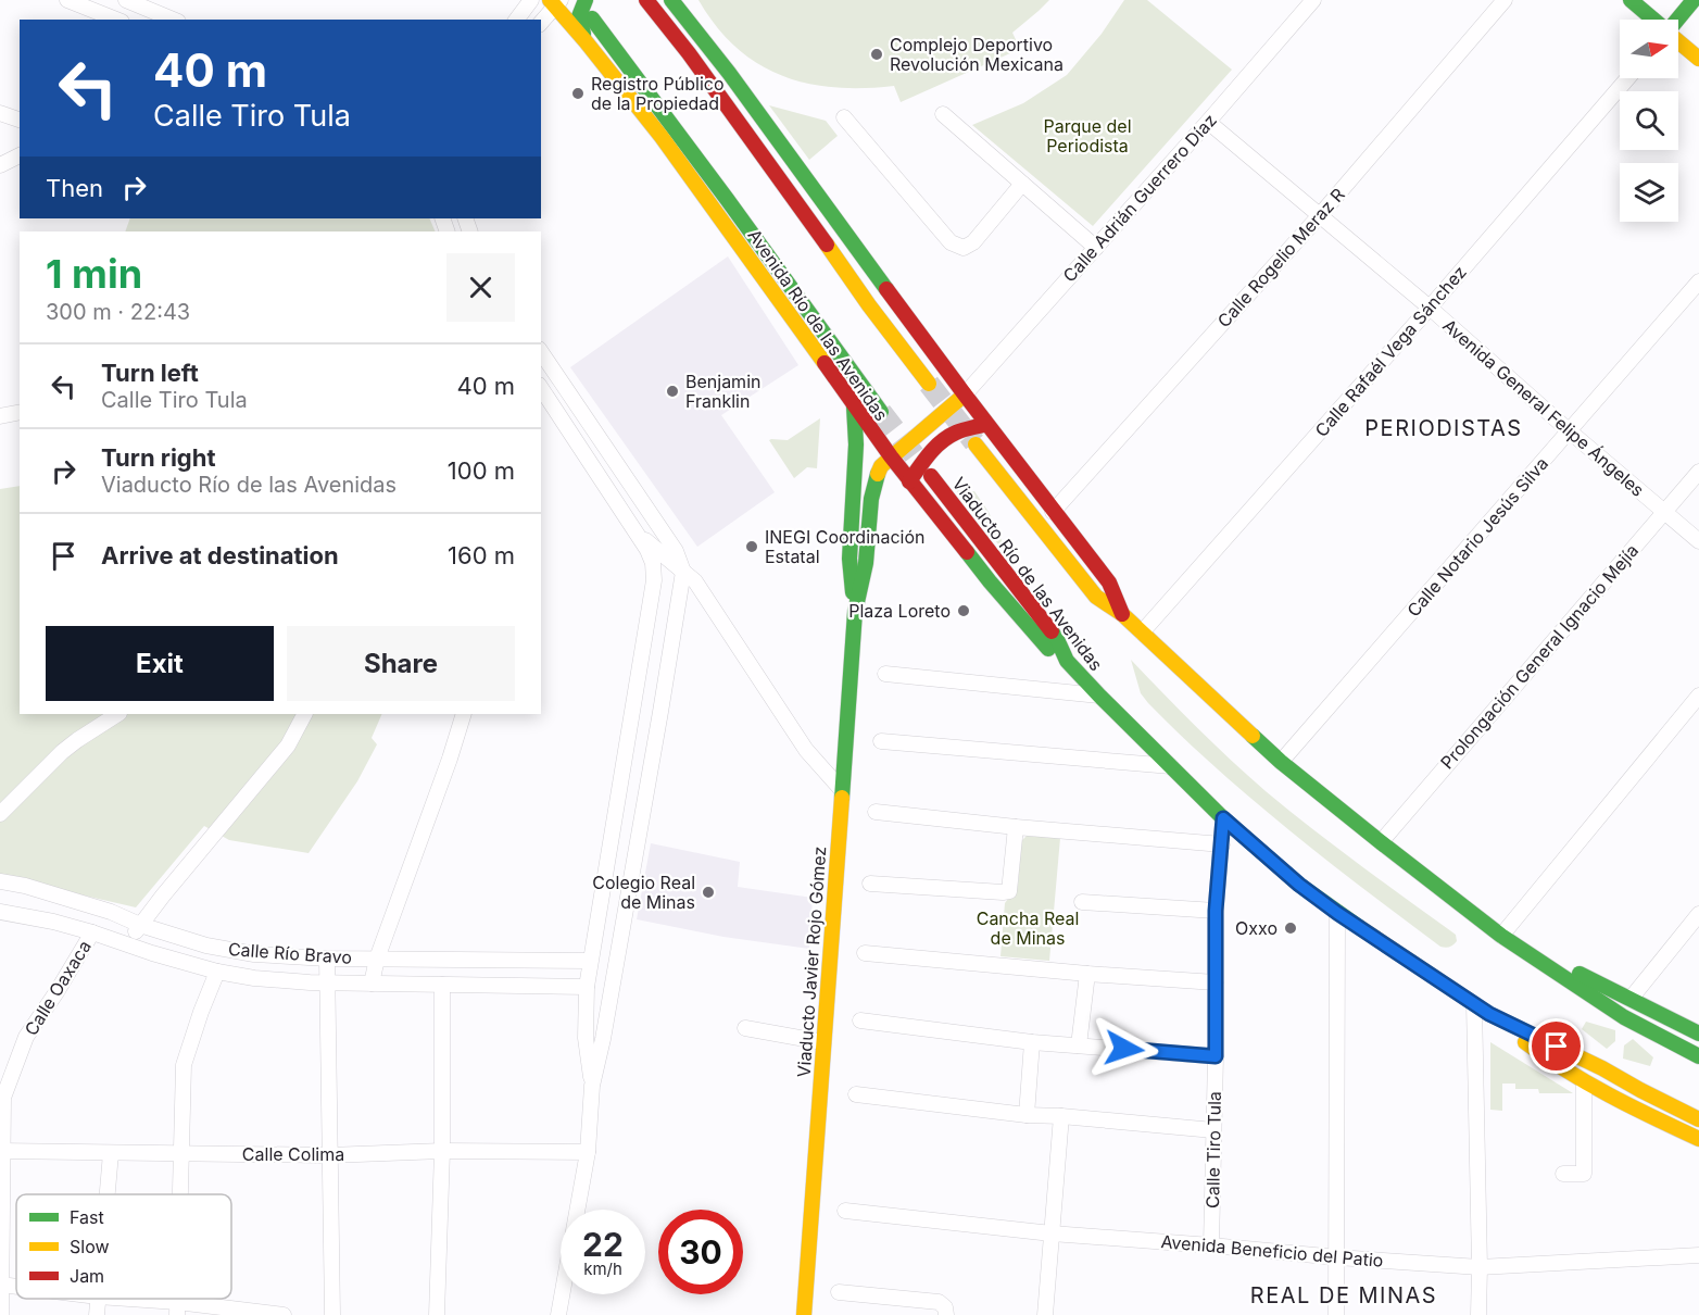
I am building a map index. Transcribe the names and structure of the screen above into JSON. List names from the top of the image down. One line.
{"streets":{"main road":["Avenida Río de las Avenidas","Viaducto Río de las Avenidas","Viaducto Javier Rojo Gómez"],"street":["Calle Adrián Guerrero Díaz","Calle Rogelio Meraz R","Calle Rafaél Vega Sánchez","Avenida General Felipe Ángeles","Calle Notario Jesús Silva","Prolongación General Ignacio Mejía","Calle Río Bravo","Calle Oaxaca","Calle Tiro Tula","Calle Colima","Avenida Beneficio del Patio"]},"crossings":[["Calle Adrián Guerrero Díaz","Avenida General Felipe Ángeles"],["Calle Adrián Guerrero Díaz","Viaducto Río de las Avenidas"],["Calle Adrián Guerrero Díaz","Viaducto Javier Rojo Gómez"],["Calle Rogelio Meraz R","Avenida General Felipe Ángeles"],["Calle Rogelio Meraz R","Viaducto Río de las Avenidas"],["Avenida Río de las Avenidas","Viaducto Río de las Avenidas"],["Avenida Río de las Avenidas","Viaducto Javier Rojo Gómez"],["Calle Rafaél Vega Sánchez","Avenida General Felipe Ángeles"],["Calle Rafaél Vega Sánchez","Viaducto Río de las Avenidas"],["Avenida General Felipe Ángeles","Calle Notario Jesús Silva"],["Avenida General Felipe Ángeles","Prolongación General Ignacio Mejía"],["Calle Notario Jesús Silva","Viaducto Río de las Avenidas"],["Viaducto Río de las Avenidas","Prolongación General Ignacio Mejía"],["Viaducto Río de las Avenidas","Viaducto Javier Rojo Gómez"],["Viaducto Río de las Avenidas","Calle Tiro Tula"],["Calle Río Bravo","Calle Oaxaca"],["Calle Oaxaca","Calle Colima"],["Calle Tiro Tula","Avenida Beneficio del Patio"]],"districts":["PERIODISTAS","REAL DE MINAS"],"parks":["Parque del Periodista","Cancha Real de Minas"],"places":["Complejo Deportivo Revolución Mexicana","Registro Público de la Propiedad","Benjamin Franklin","INEGI Coordinación Estatal","Plaza Loreto","Colegio Real de Minas","Oxxo"],"legend":["Fast","Slow","Jam"],"north":"right","page":{"turn":["40 m","Calle Tiro Tula"],"then":"Then","heading":["1 min","300 m · 22:43"],"list":[{"name":"Turn left","note":"Calle Tiro Tula","value":"40 m"},{"name":"Turn right","note":"Viaducto Río de las Avenidas","value":"100 m"},{"name":"Arrive at destination","value":"160 m"}],"buttons":["Exit","Share"],"speed":"22 km/h","limit":"30"}}
